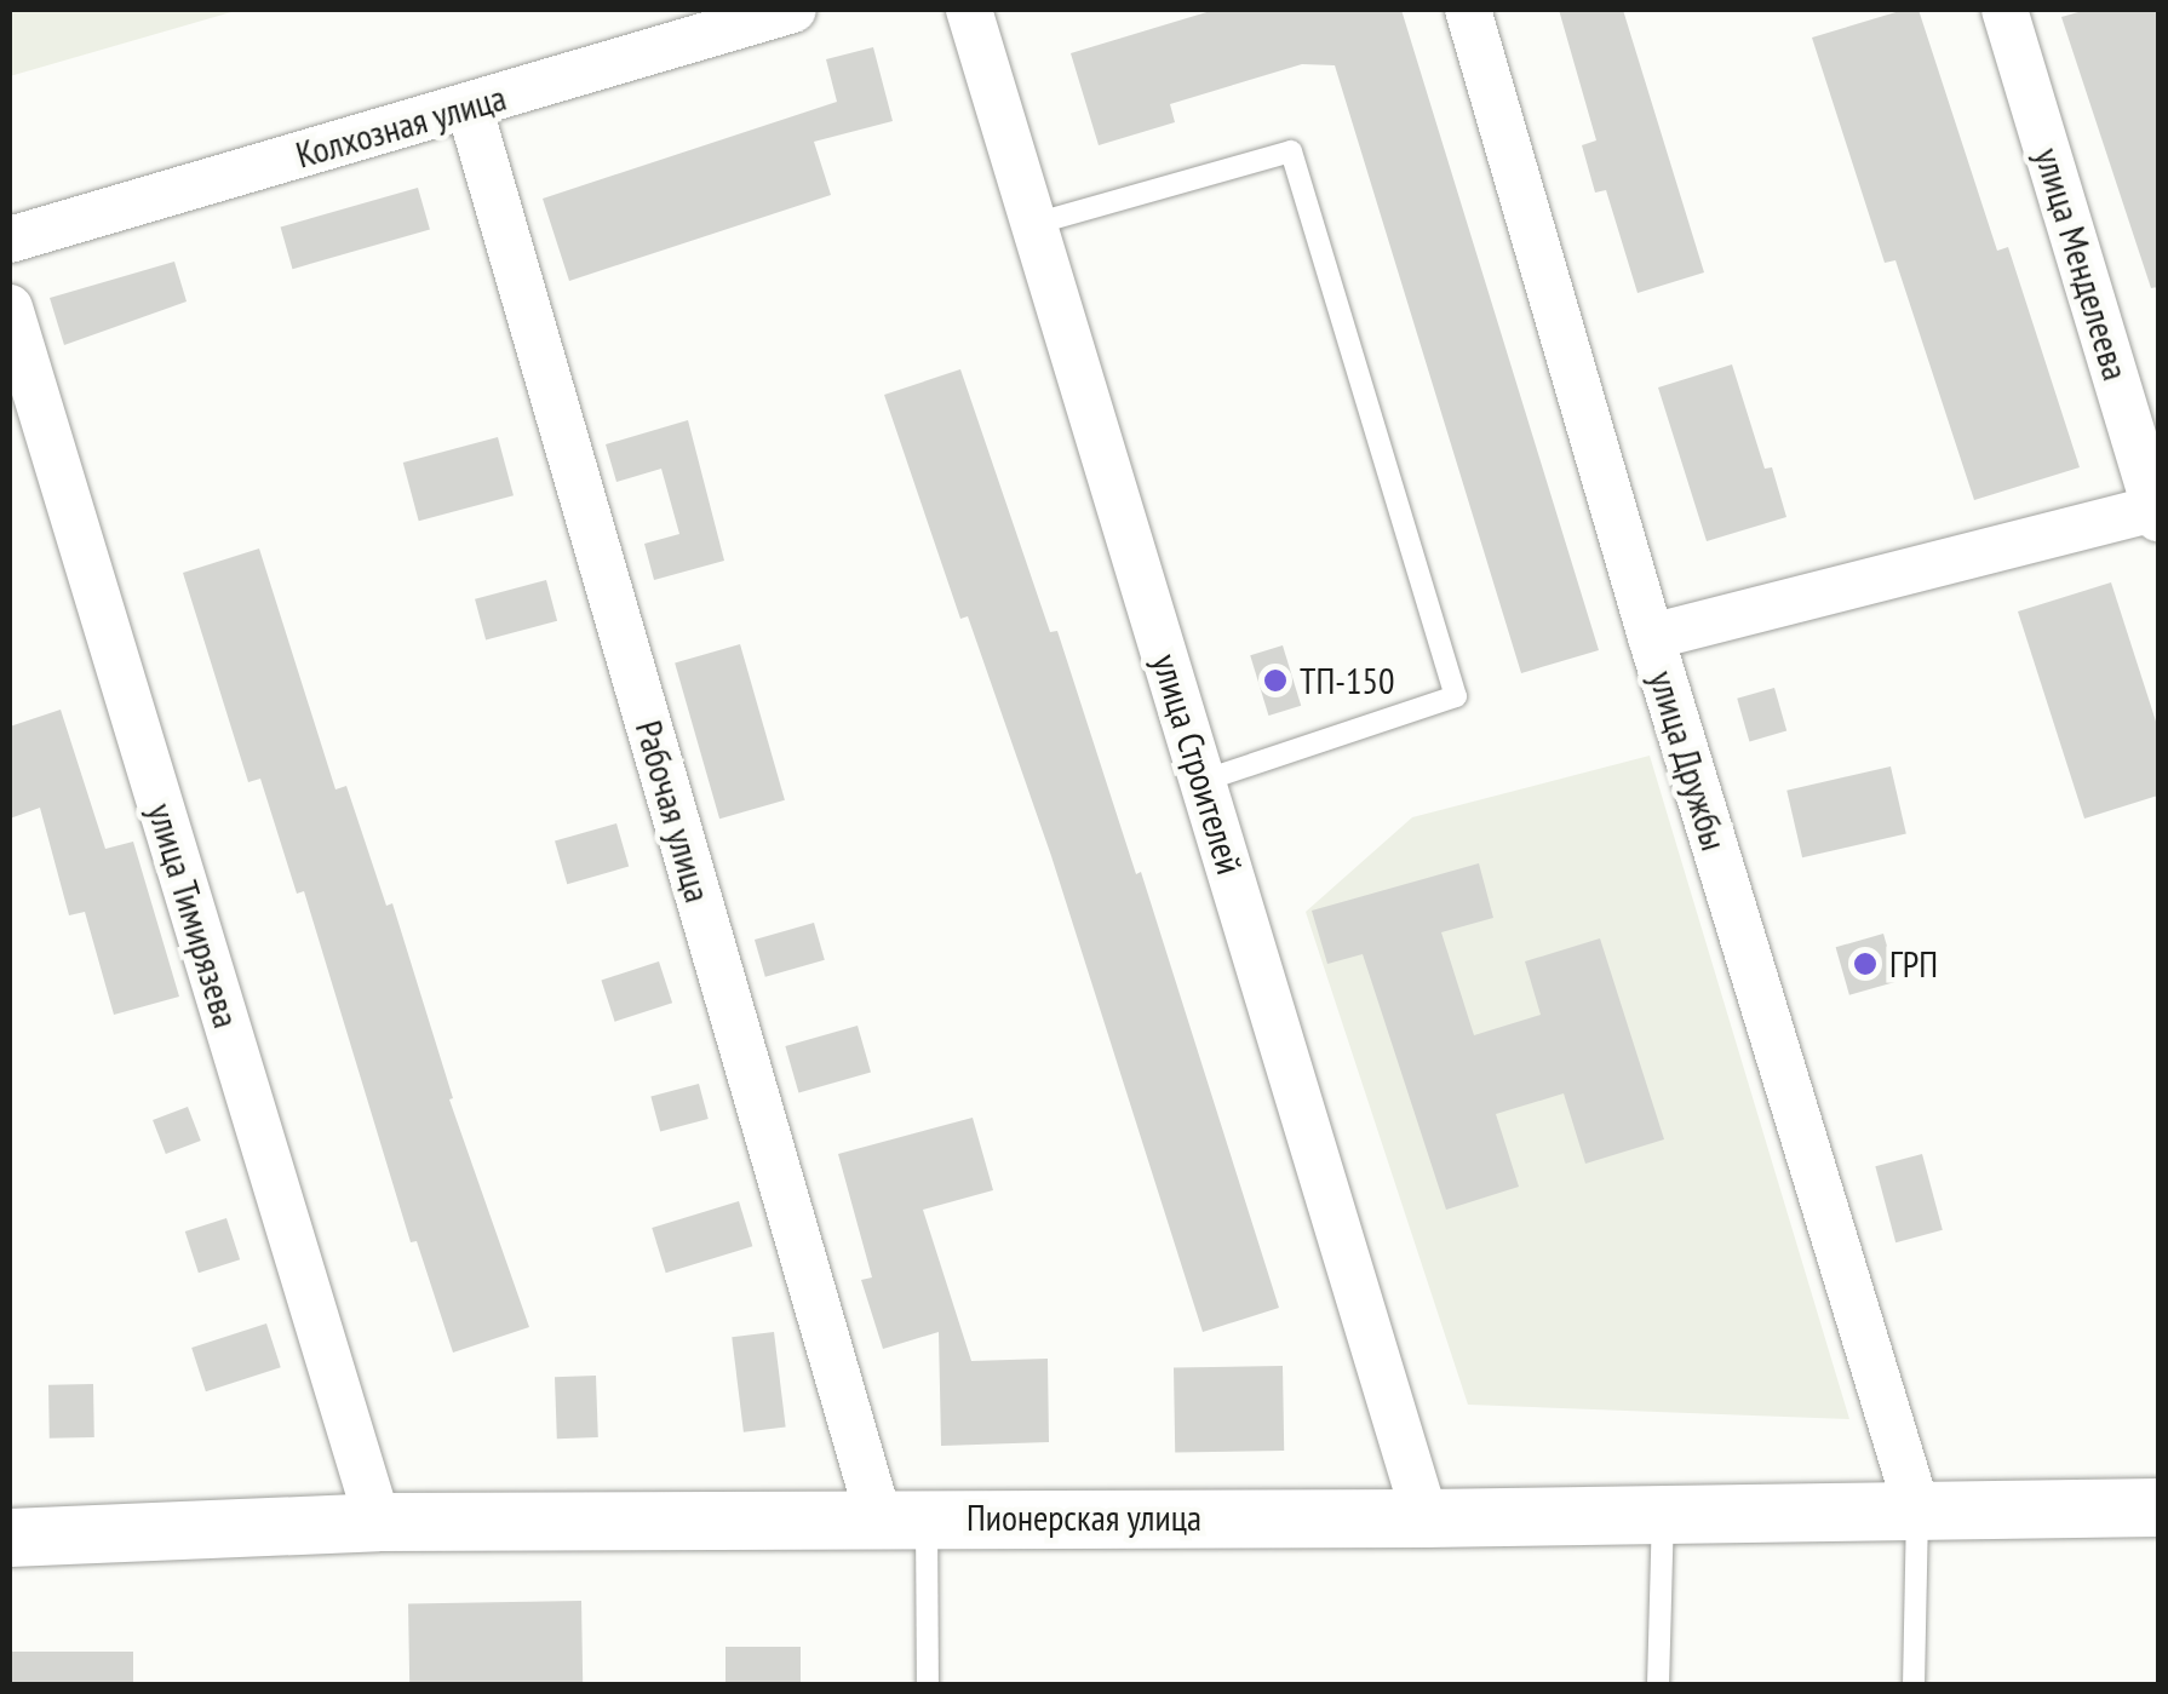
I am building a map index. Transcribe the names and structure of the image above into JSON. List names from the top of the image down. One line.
{"streets":{"street":["Колхозная улица","улица Менделеева","улица Дружбы","улица Строителей","Рабочая улица","улица Тимирязева","Пионерская улица"]},"crossings":[["Колхозная улица","Рабочая улица"],["улица Дружбы","Пионерская улица"],["улица Строителей","Пионерская улица"],["Рабочая улица","Пионерская улица"],["улица Тимирязева","Пионерская улица"]],"places":["ТП-150","ГРП"]}
